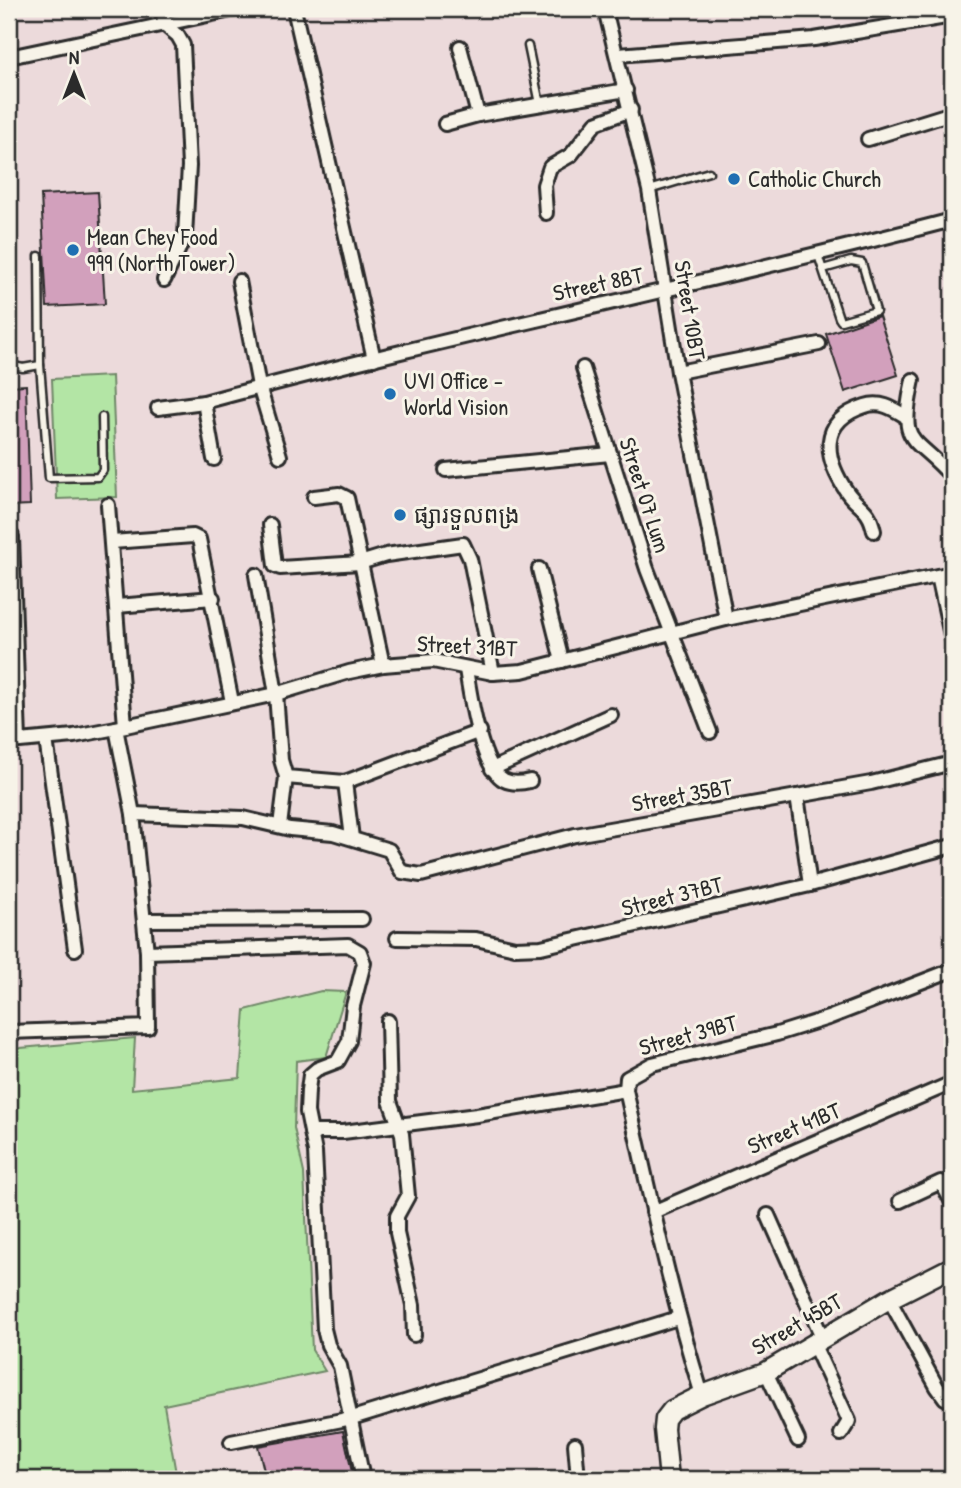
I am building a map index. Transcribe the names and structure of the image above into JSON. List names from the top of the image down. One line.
{"streets":{"street":["Street 8BT","Street 10BT","Street 07 Lum","Street 31BT","Street 35BT","Street 37BT","Street 39BT","Street 41BT","Street 45BT"]},"crossings":[["Street 8BT","Street 10BT"],["Street 10BT","Street 31BT"],["Street 07 Lum","Street 31BT"],["Street 39BT","Street 41BT"],["Street 39BT","Street 45BT"]],"places":["Catholic Church","Mean Chey Food 999 (North Tower)","UVI Office - World Vision","ផ្សារទួលពង្រ"],"north":"top"}
